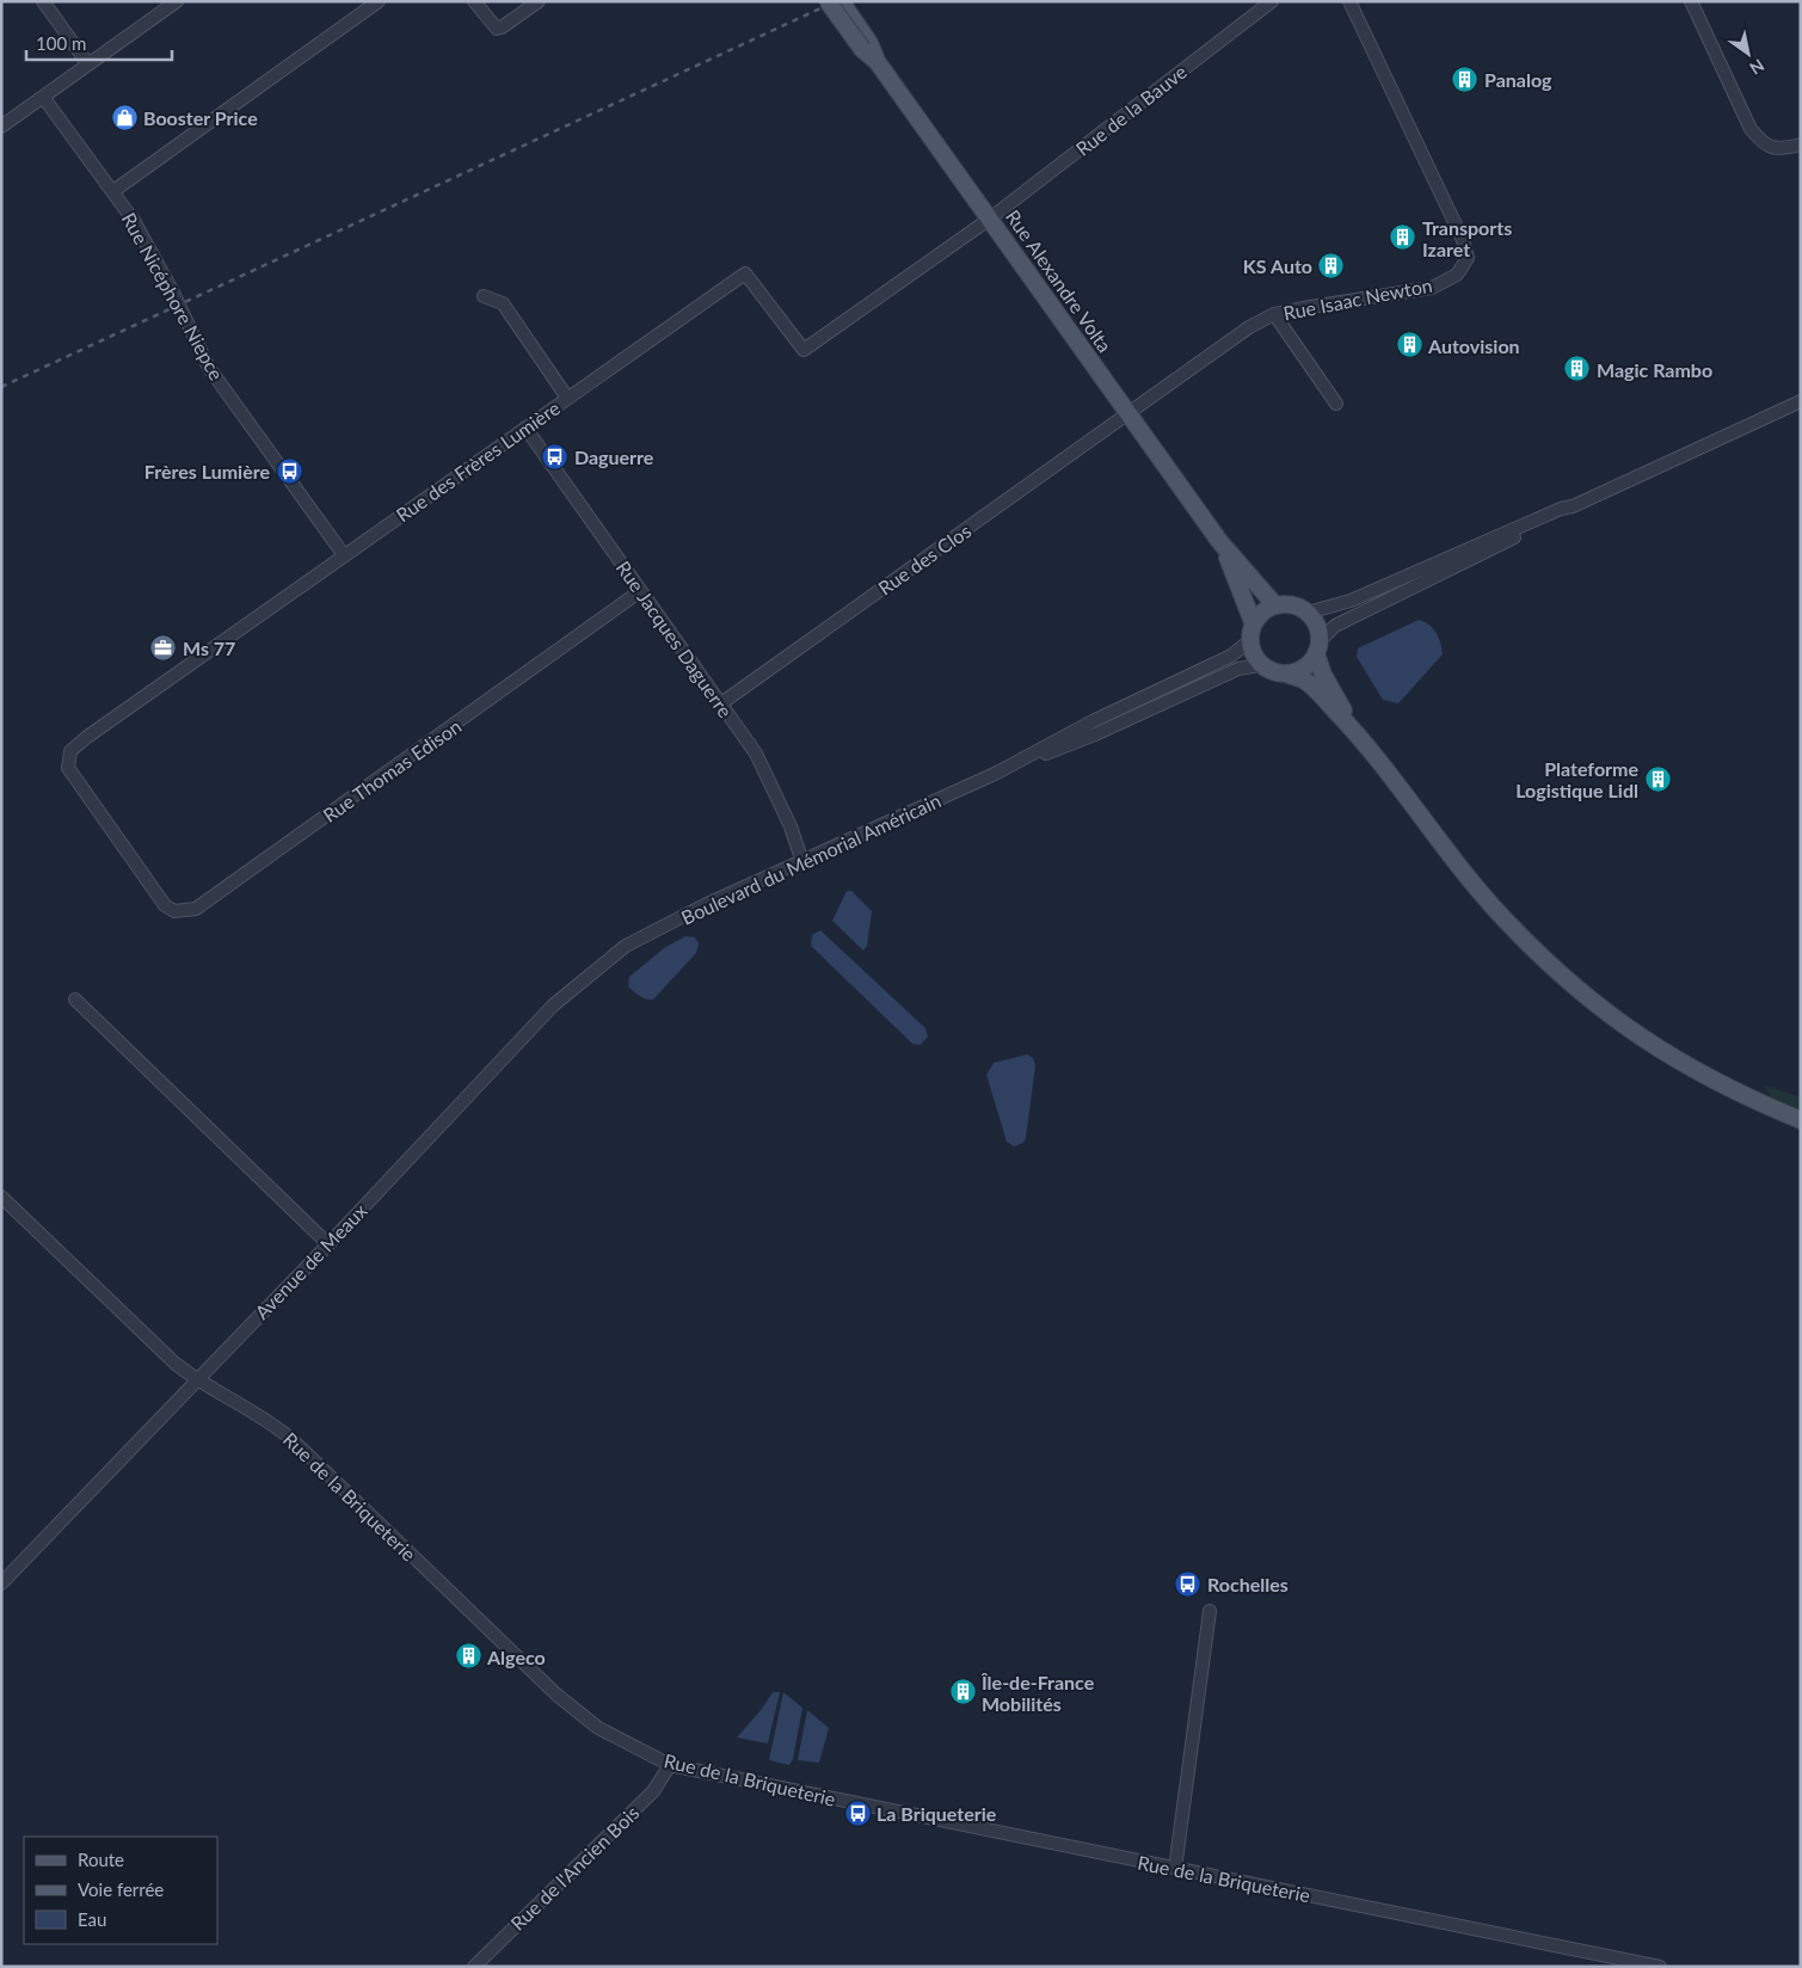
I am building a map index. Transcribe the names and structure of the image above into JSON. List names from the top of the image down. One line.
{"streets":{"main road":["Rue Alexandre Volta"],"street":["Rue de la Bauve","Rue Nicéphore Niepce","Rue Isaac Newton","Rue des Frères Lumière","Rue des Clos","Rue Jacques Daguerre","Rue Thomas Edison","Boulevard du Mémorial Américain","Avenue de Meaux","Rue de la Briqueterie","Rue de l'Ancien Bois"]},"crossings":[["Rue de la Bauve","Rue Alexandre Volta"],["Rue de la Bauve","Rue des Frères Lumière"],["Rue Alexandre Volta","Rue Isaac Newton"],["Rue Alexandre Volta","Rue des Frères Lumière"],["Rue Alexandre Volta","Rue des Clos"],["Rue Nicéphore Niepce","Rue des Frères Lumière"],["Rue Isaac Newton","Rue des Clos"],["Rue des Frères Lumière","Rue Jacques Daguerre"],["Rue des Frères Lumière","Rue Thomas Edison"],["Rue des Clos","Rue Jacques Daguerre"],["Rue Jacques Daguerre","Rue Thomas Edison"],["Rue Jacques Daguerre","Boulevard du Mémorial Américain"],["Boulevard du Mémorial Américain","Avenue de Meaux"],["Avenue de Meaux","Rue de la Briqueterie"],["Rue de la Briqueterie","Rue de l'Ancien Bois"]],"places":{"building":["Panalog","Transports Izaret","KS Auto","Autovision","Magic Rambo","Plateforme Logistique Lidl","Algeco","Île-de-France Mobilités"],"shop":["Booster Price"],"bus stop":["Daguerre","Frères Lumière","Rochelles","La Briqueterie"],"office":["Ms 77"]},"legend":["Route","Voie ferrée","Eau"],"scale_bar":"100 m","north":"bottom right"}
